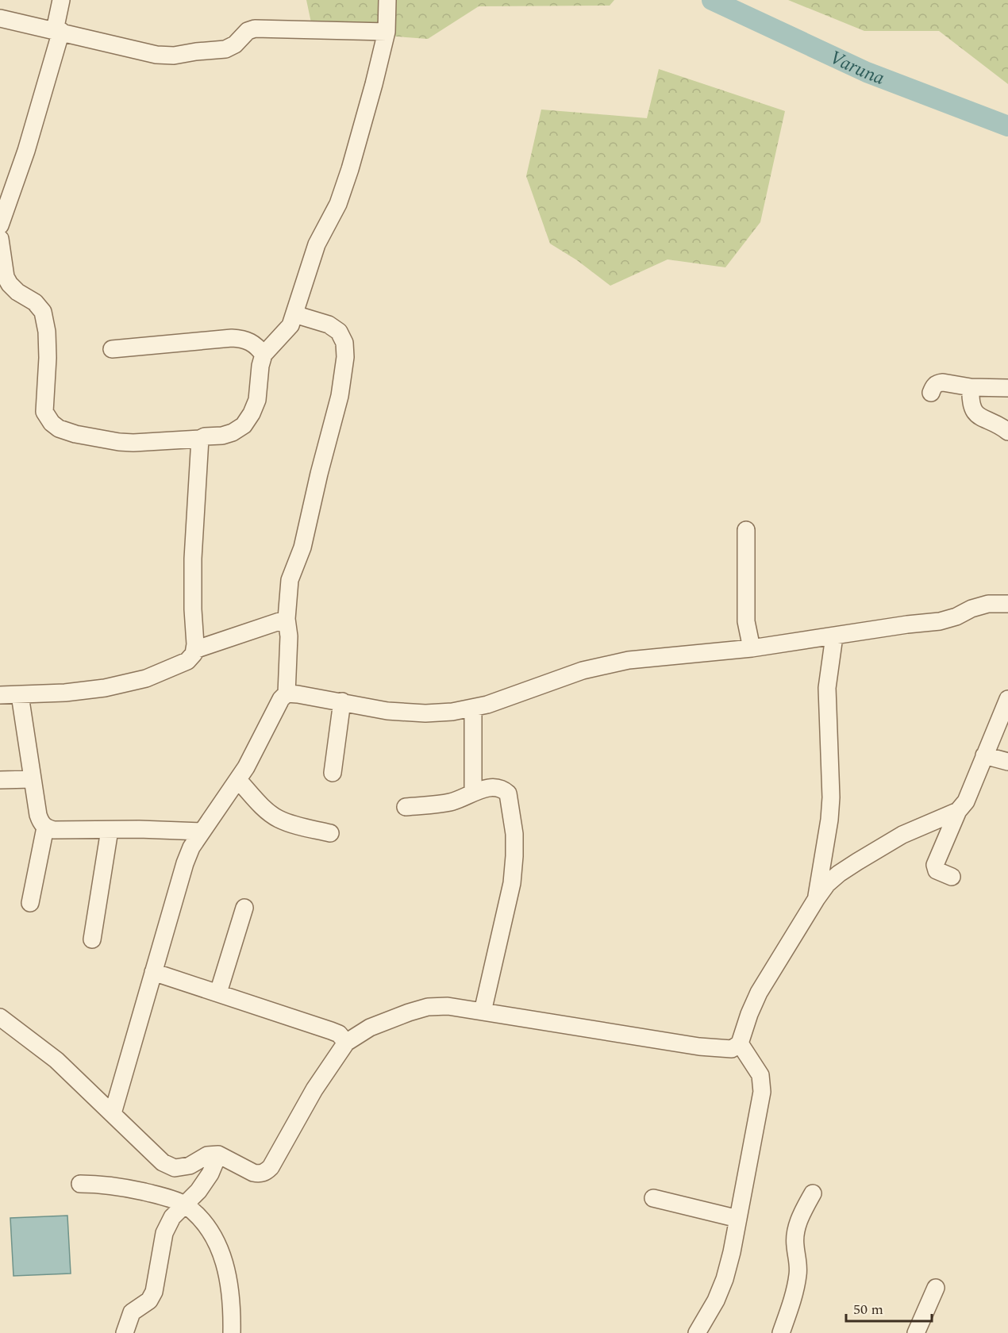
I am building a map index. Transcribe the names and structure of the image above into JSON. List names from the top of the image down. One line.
{"water":["Varuna"],"scale_bar":"50 m"}
